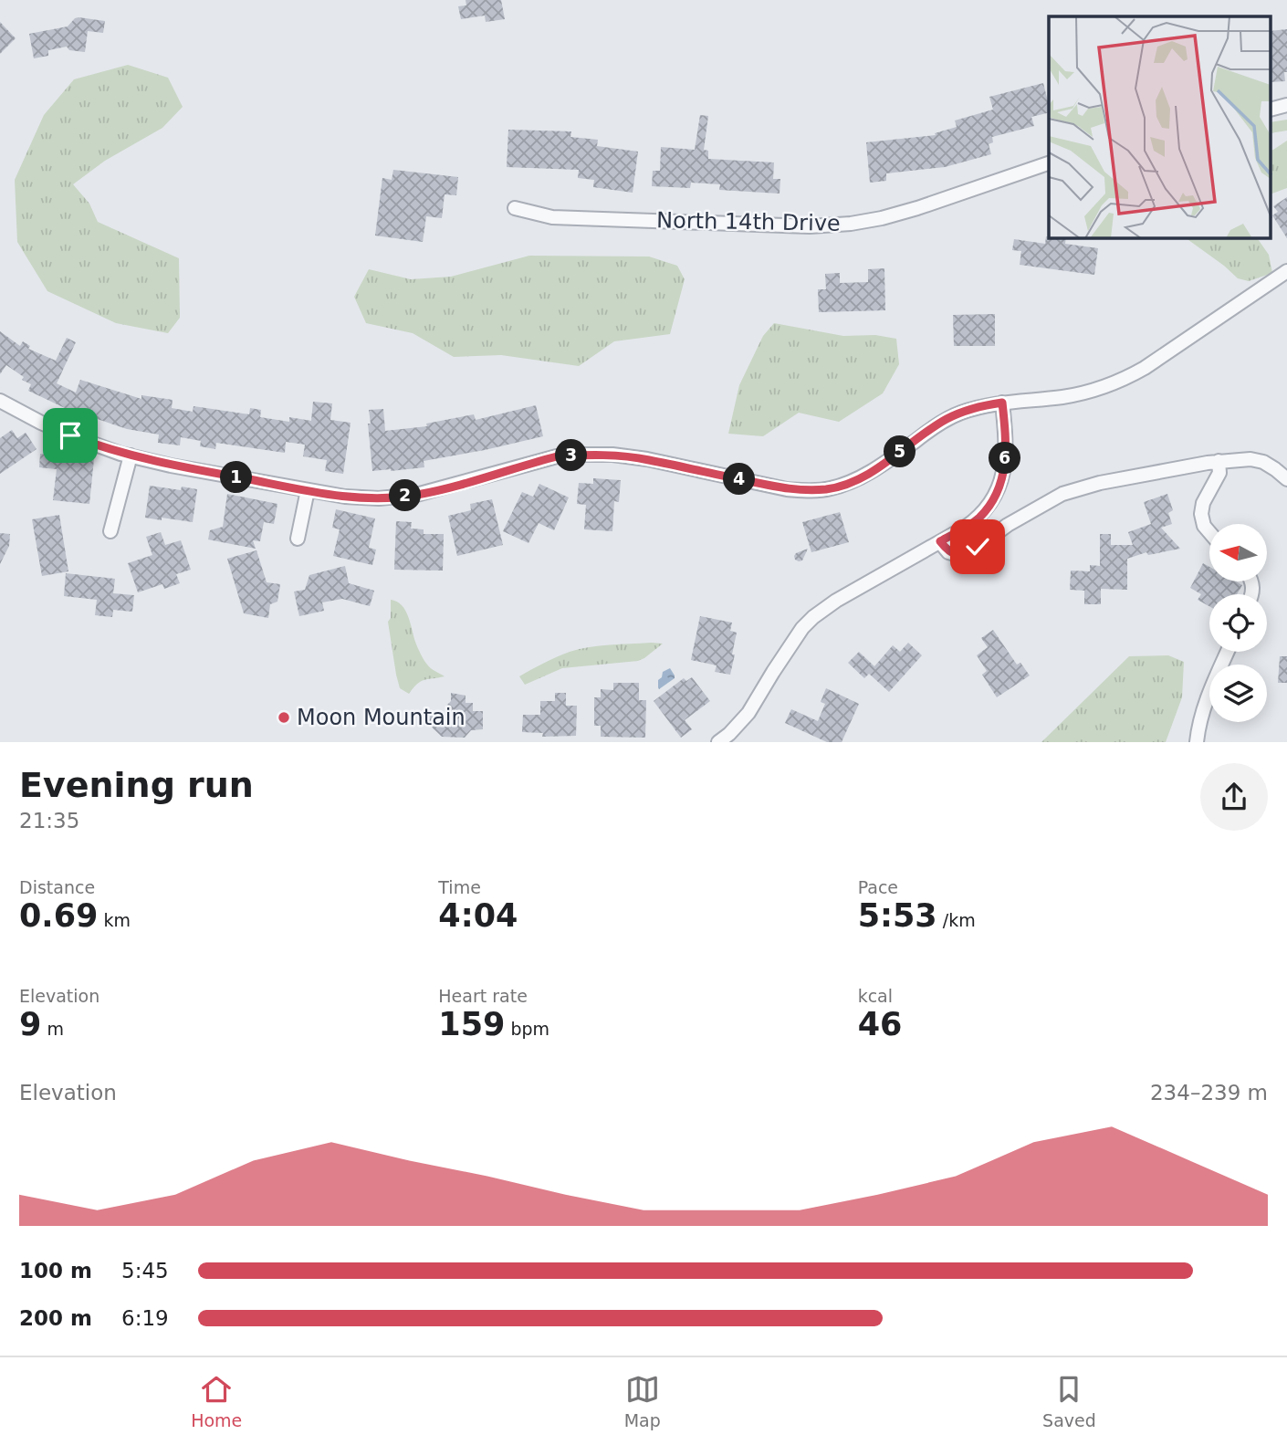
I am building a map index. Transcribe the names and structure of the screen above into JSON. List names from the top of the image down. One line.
{"streets":{"street":["North 14th Drive"]},"places":["Moon Mountain"],"north":"left","page":{"pins":["5","3","6","1","4","2"],"heading":["Evening run","21:35"],"stats":[["Distance","0.69 km"],["Time","4:04"],["Pace","5:53 /km"],["Elevation","9 m"],["Heart rate","159 bpm"],["kcal","46"]],"chart":["Elevation","234–239 m"],"list":[{"name":"100 m","note":"5:45"},{"name":"200 m","note":"6:19"}],"tabs":["Home","Map","Saved"]}}
